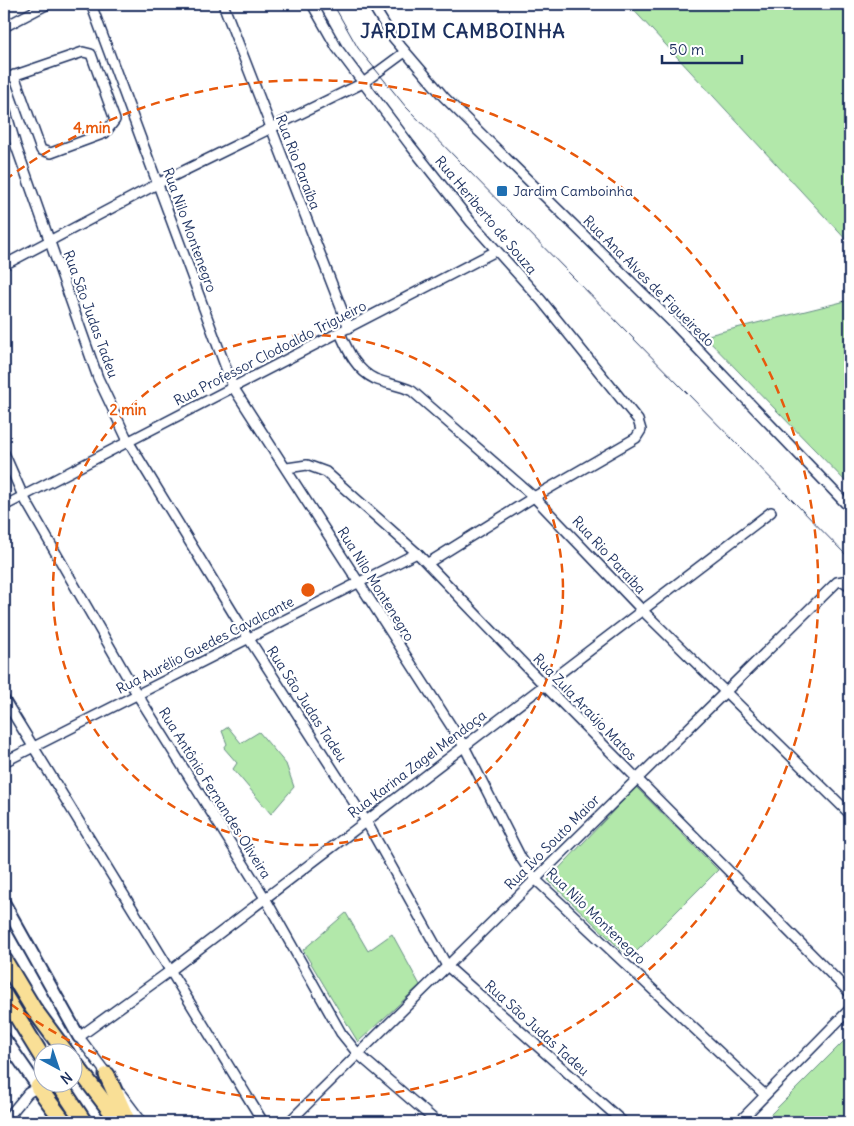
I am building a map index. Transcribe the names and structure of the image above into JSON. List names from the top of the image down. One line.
{"streets":{"street":["Rua Rio Paraíba","Rua Heriberto de Souza","Rua Nilo Montenegro","Rua Ana Alves de Figueiredo","Rua São Judas Tadeu","Rua Professor Clodoaldo Trigueiro","Rua Aurélio Guedes Cavalcante","Rua Zula Araújo Matos","Rua Karina Zagel Mendoça","Rua Antônio Fernandes Oliveira","Rua Ivo Souto Maior"]},"crossings":[["Rua Rio Paraíba","Rua Heriberto de Souza"],["Rua Rio Paraíba","Rua Professor Clodoaldo Trigueiro"],["Rua Rio Paraíba","Rua Karina Zagel Mendoça"],["Rua Rio Paraíba","Rua Ivo Souto Maior"],["Rua Heriberto de Souza","Rua Professor Clodoaldo Trigueiro"],["Rua Nilo Montenegro","Rua Professor Clodoaldo Trigueiro"],["Rua Nilo Montenegro","Rua Aurélio Guedes Cavalcante"],["Rua Nilo Montenegro","Rua Zula Araújo Matos"],["Rua Nilo Montenegro","Rua Karina Zagel Mendoça"],["Rua Nilo Montenegro","Rua Ivo Souto Maior"],["Rua São Judas Tadeu","Rua Professor Clodoaldo Trigueiro"],["Rua São Judas Tadeu","Rua Aurélio Guedes Cavalcante"],["Rua São Judas Tadeu","Rua Karina Zagel Mendoça"],["Rua São Judas Tadeu","Rua Ivo Souto Maior"],["Rua Professor Clodoaldo Trigueiro","Rua Antônio Fernandes Oliveira"],["Rua Aurélio Guedes Cavalcante","Rua Zula Araújo Matos"],["Rua Aurélio Guedes Cavalcante","Rua Antônio Fernandes Oliveira"],["Rua Zula Araújo Matos","Rua Karina Zagel Mendoça"],["Rua Zula Araújo Matos","Rua Ivo Souto Maior"],["Rua Karina Zagel Mendoça","Rua Antônio Fernandes Oliveira"],["Rua Antônio Fernandes Oliveira","Rua Ivo Souto Maior"]],"districts":["JARDIM CAMBOINHA"],"places":{"transit":["Jardim Camboinha"]},"scale_bar":"50 m","north":"bottom right","rings":["4 min","2 min"]}
